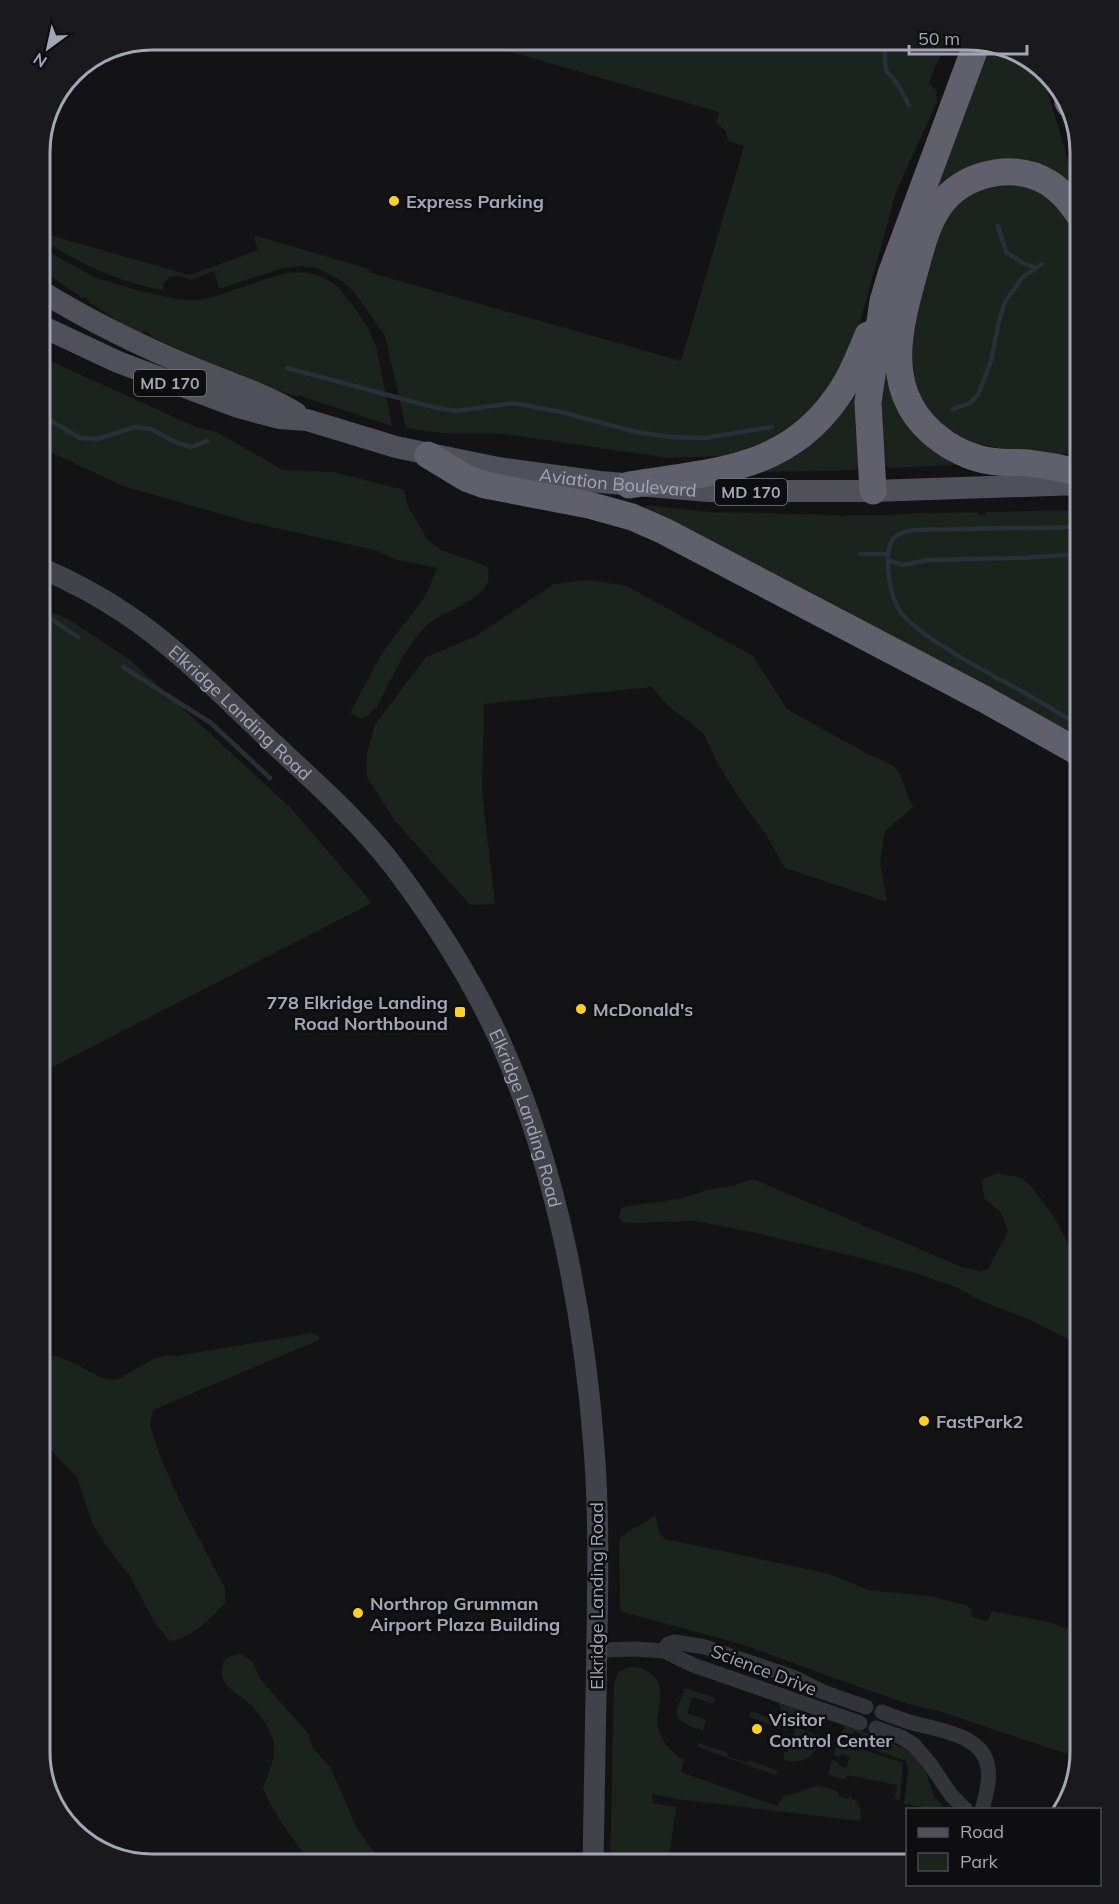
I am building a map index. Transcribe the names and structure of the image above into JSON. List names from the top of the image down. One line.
{"streets":{"main road":["MD 170","Aviation Boulevard","Elkridge Landing Road"],"street":["Science Drive"]},"crossings":[["Elkridge Landing Road","Science Drive"]],"places":{"other":["Express Parking","McDonald's","FastPark2","Northrop Grumman Airport Plaza Building","Visitor Control Center"],"transit":["778 Elkridge Landing Road Northbound"]},"legend":["Road","Park"],"scale_bar":"50 m","north":"bottom left"}
